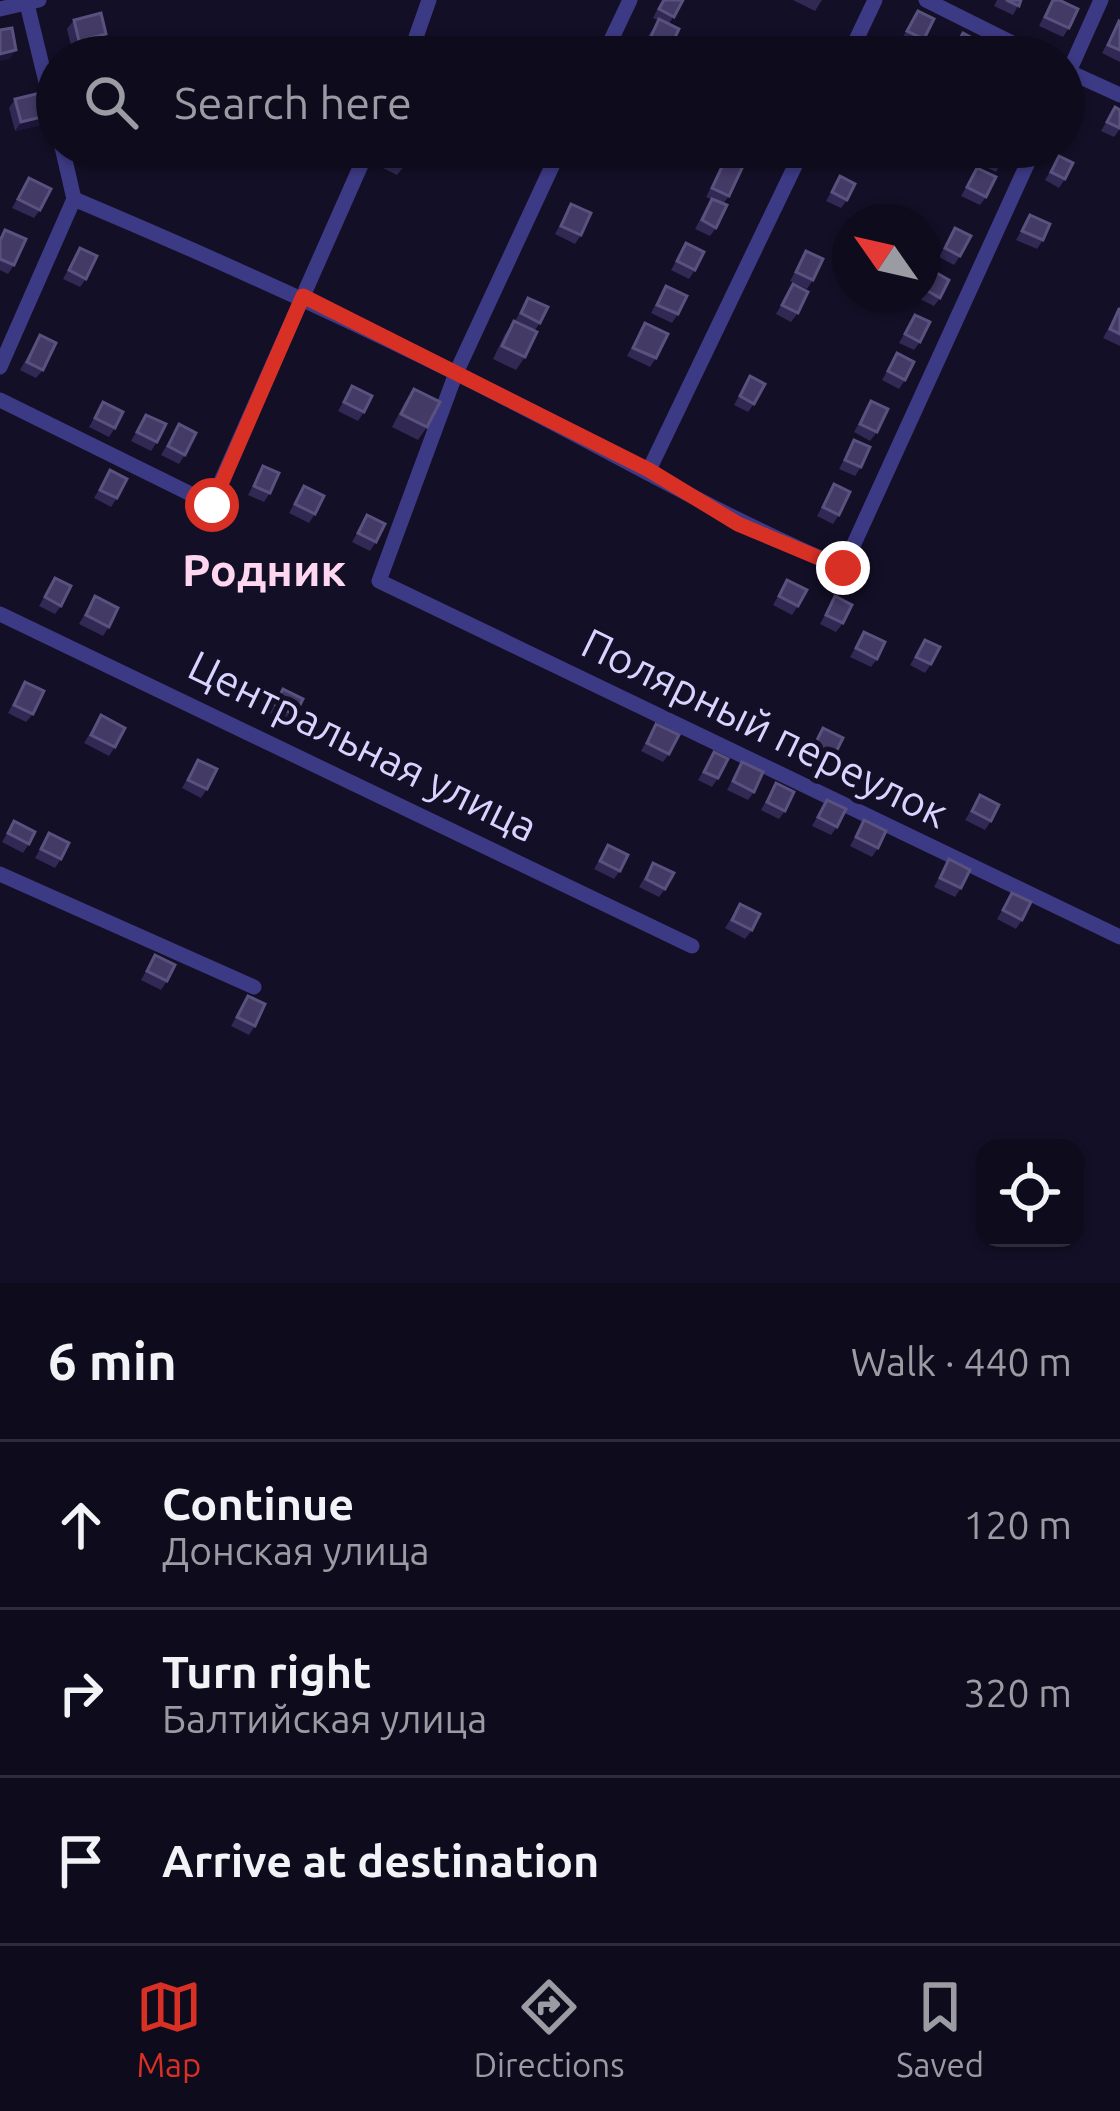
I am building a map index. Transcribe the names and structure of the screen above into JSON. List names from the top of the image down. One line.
{"streets":{"street":["Полярный переулок","Центральная улица"]},"districts":["Родник"],"north":"top left","page":{"search":"Search here","heading":["6 min","Walk · 440 m"],"list":[["Continue","Донская улица","120 m"],["Turn right","Балтийская улица","320 m"],"Arrive at destination"],"nav":["Map","Directions","Saved"]}}
